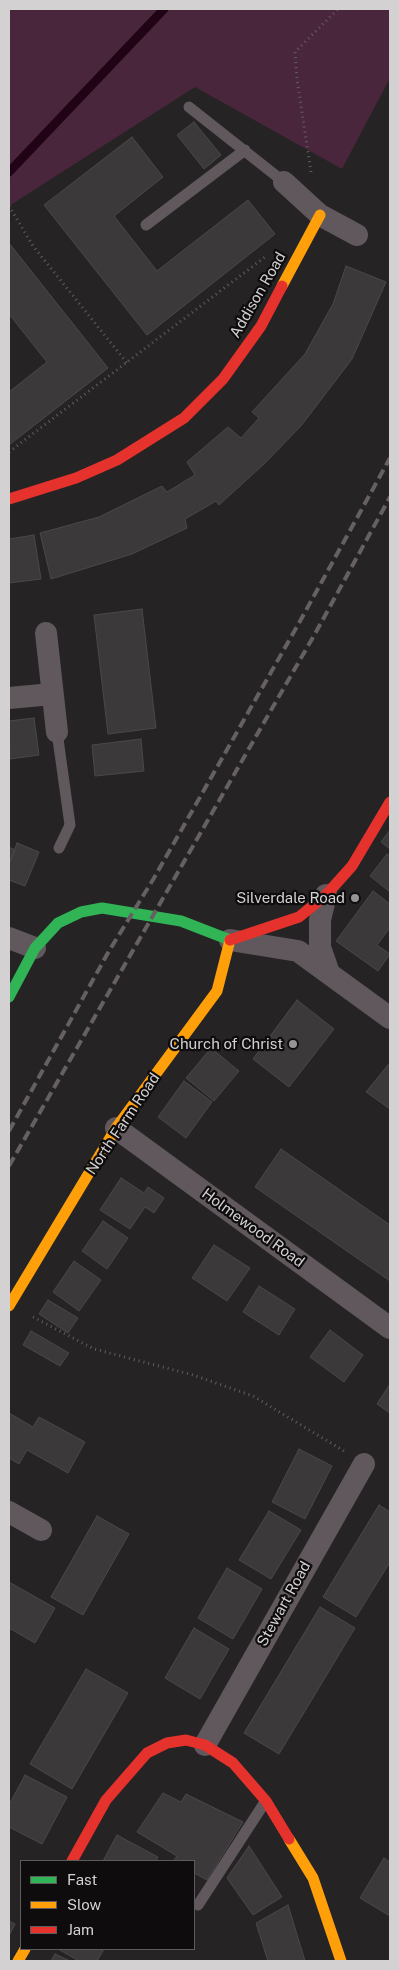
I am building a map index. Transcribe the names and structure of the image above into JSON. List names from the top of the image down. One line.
{"streets":{"street":["Addison Road","North Farm Road","Holmewood Road","Stewart Road"]},"crossings":[["North Farm Road","Holmewood Road"]],"places":["Silverdale Road","Church of Christ"],"legend":["Fast","Slow","Jam"]}
